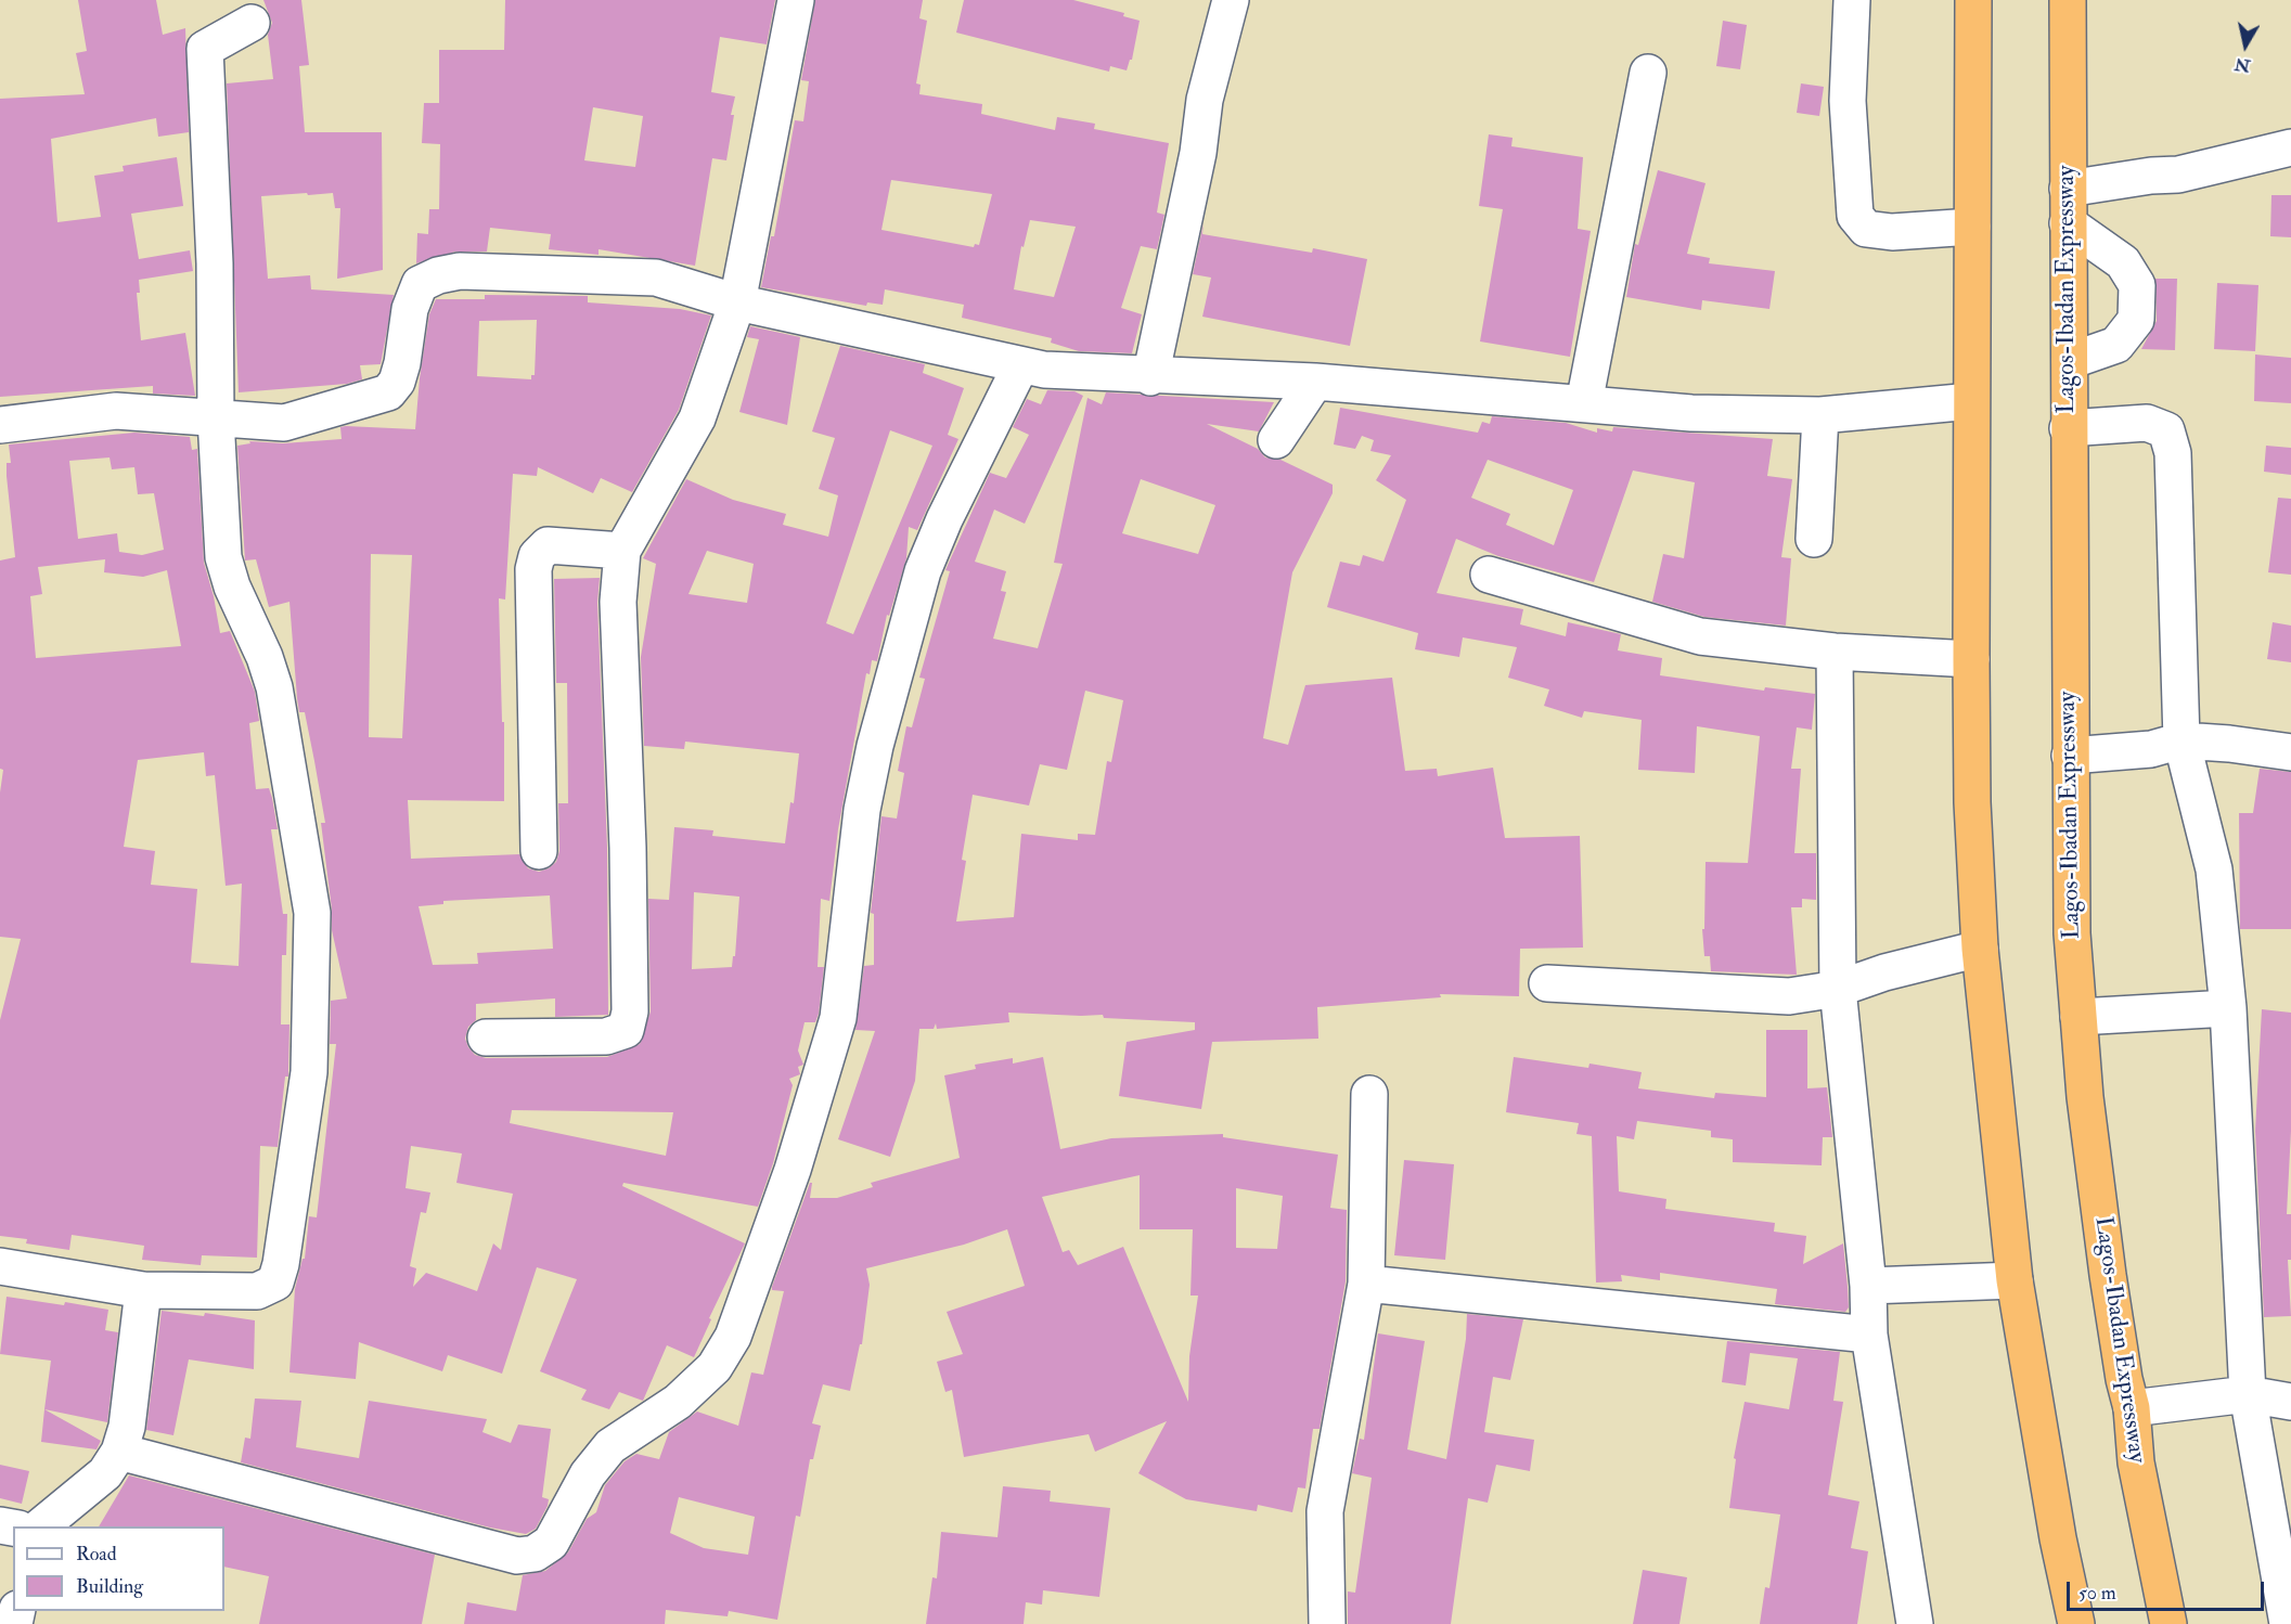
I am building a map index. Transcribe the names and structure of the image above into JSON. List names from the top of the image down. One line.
{"streets":{"highway":["Lagos-Ibadan Expressway"]},"legend":["Road","Building"],"scale_bar":"50 m","north":"bottom"}
